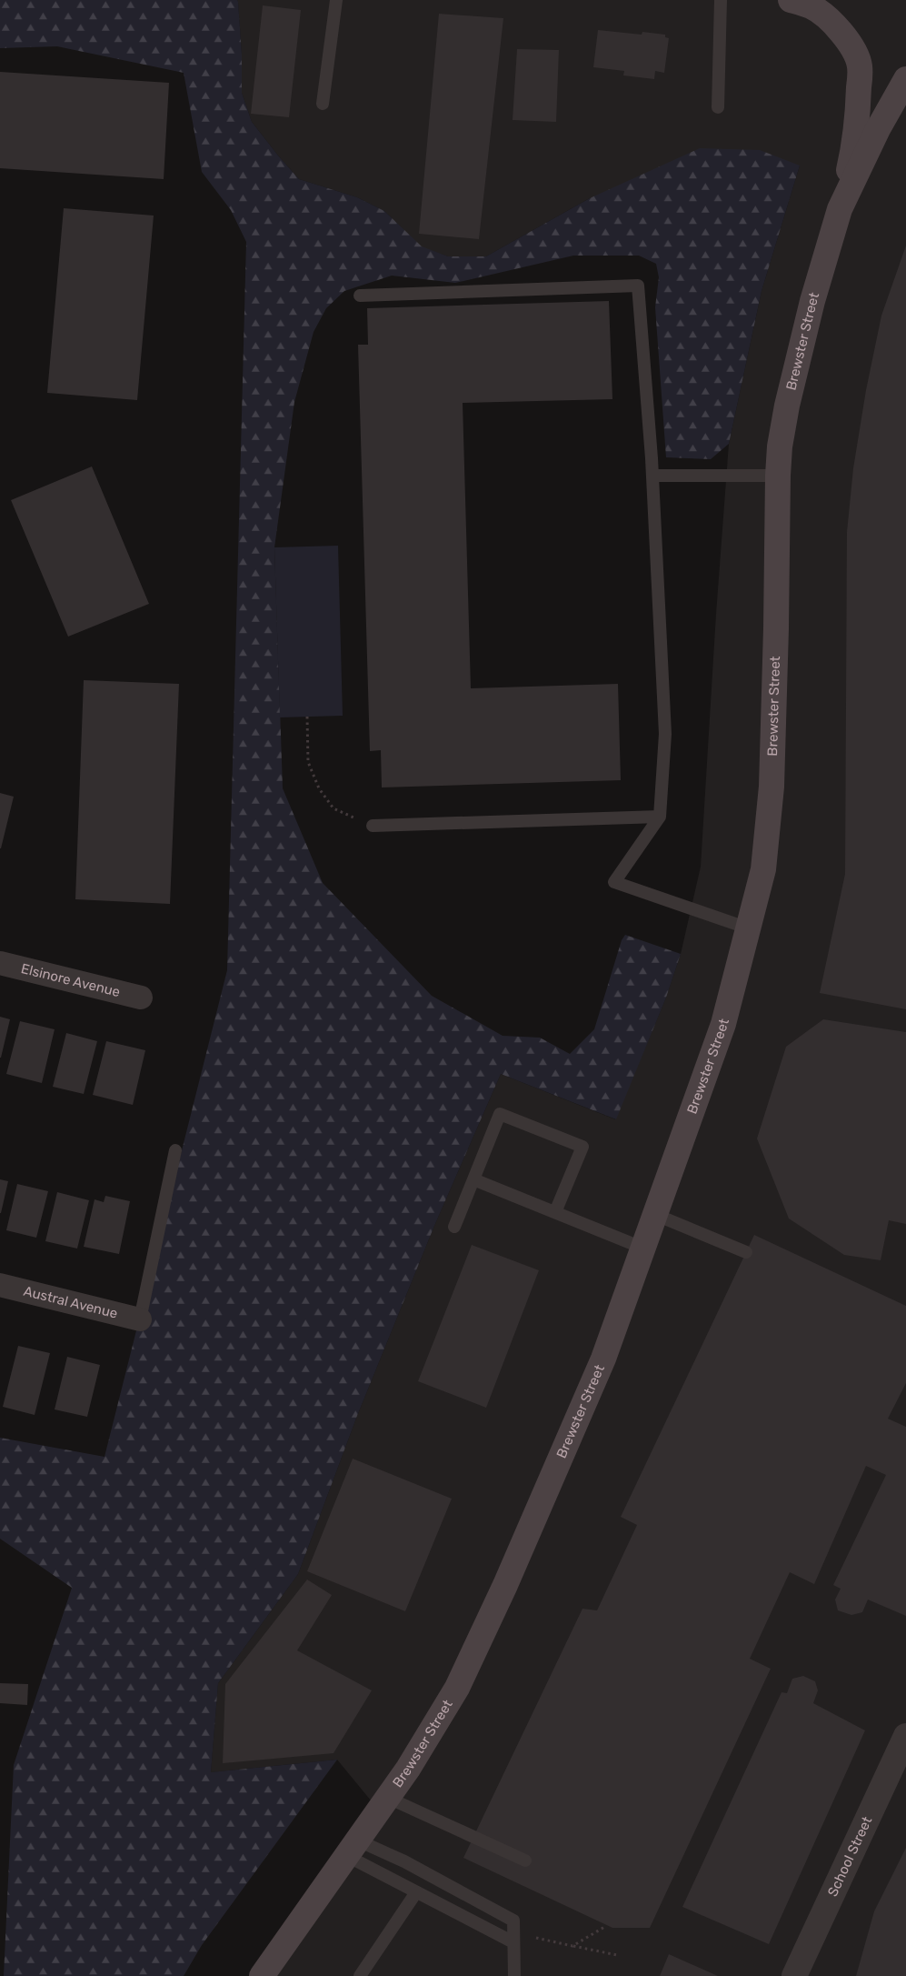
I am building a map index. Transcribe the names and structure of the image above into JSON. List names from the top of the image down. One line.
{"streets":{"main road":["Brewster Street"],"street":["Elsinore Avenue","Austral Avenue","School Street"]}}
